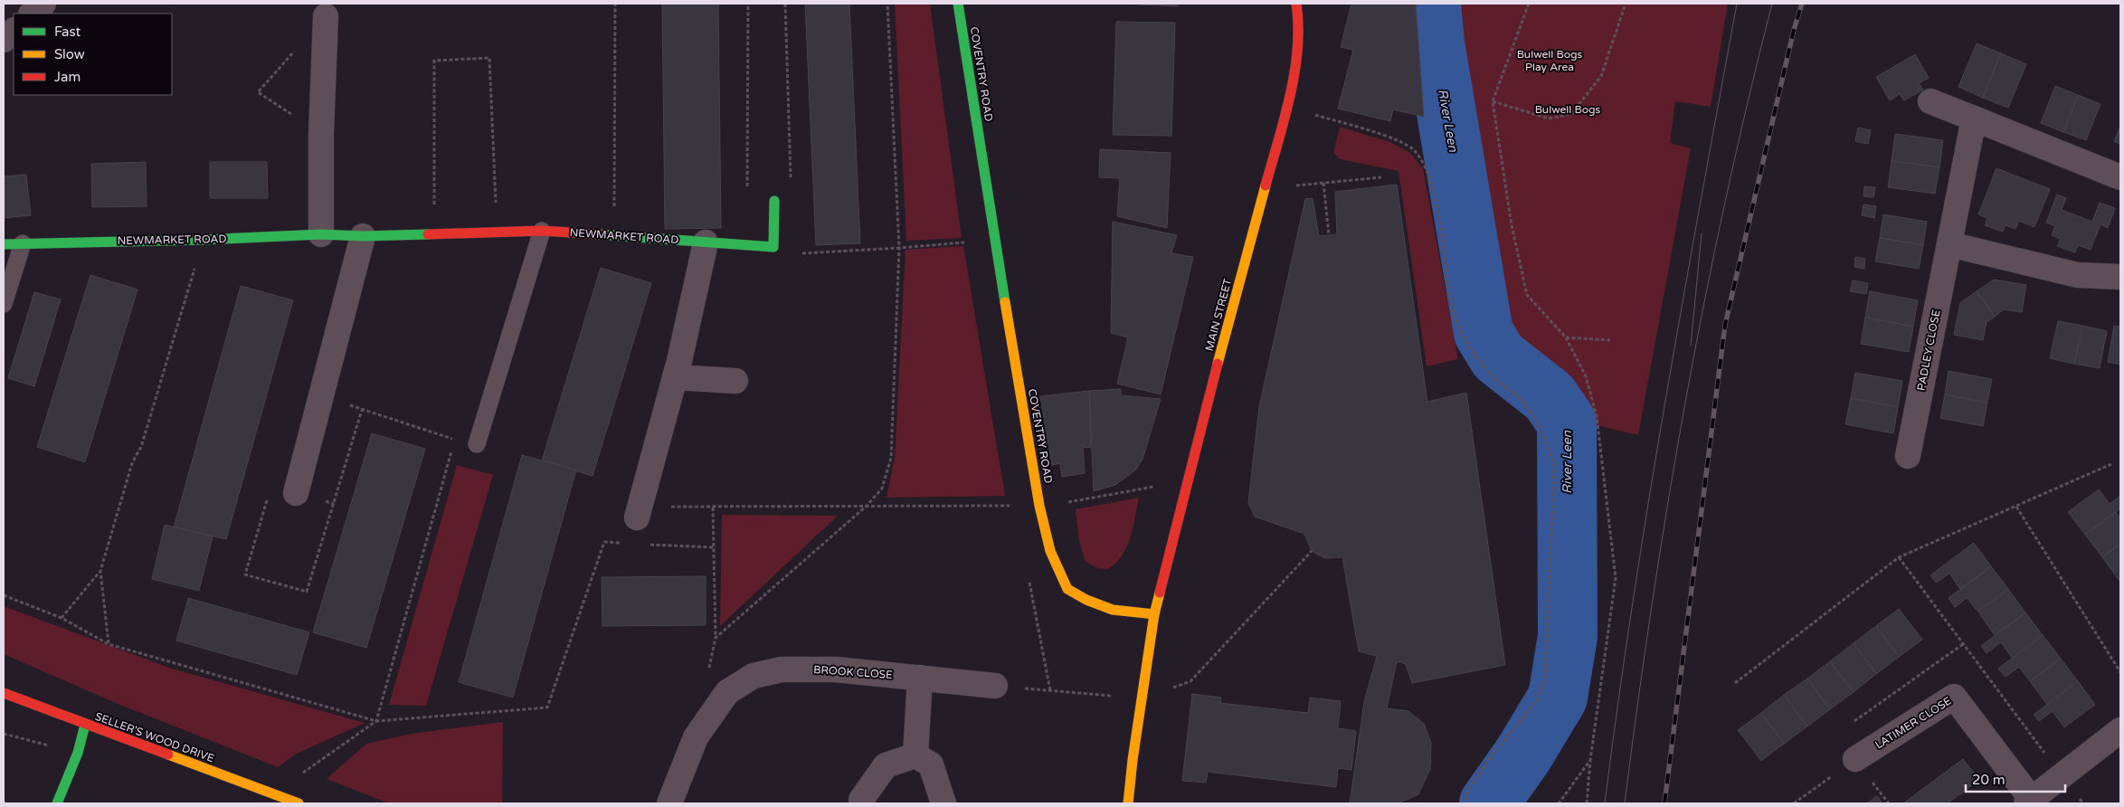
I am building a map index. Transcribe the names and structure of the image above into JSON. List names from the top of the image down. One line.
{"streets":{"street":["COVENTRY ROAD","NEWMARKET ROAD","MAIN STREET","PADLEY CLOSE","BROOK CLOSE","LATIMER CLOSE","SELLER'S WOOD DRIVE"]},"crossings":[["COVENTRY ROAD","MAIN STREET"]],"water":["River Leen"],"parks":["Bulwell Bogs Play Area","Bulwell Bogs"],"legend":["Fast","Slow","Jam"],"scale_bar":"20 m"}
